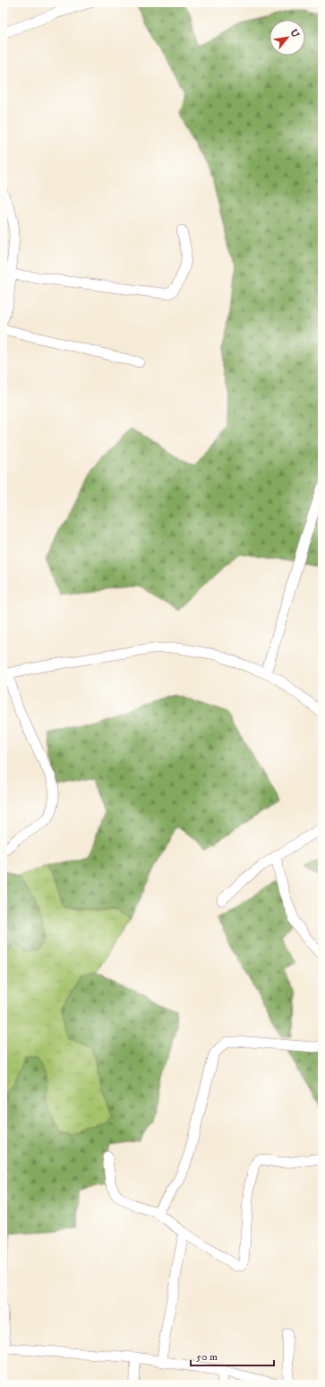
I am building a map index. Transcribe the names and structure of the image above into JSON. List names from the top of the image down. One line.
{"scale_bar":"50 m","north":"top right"}
